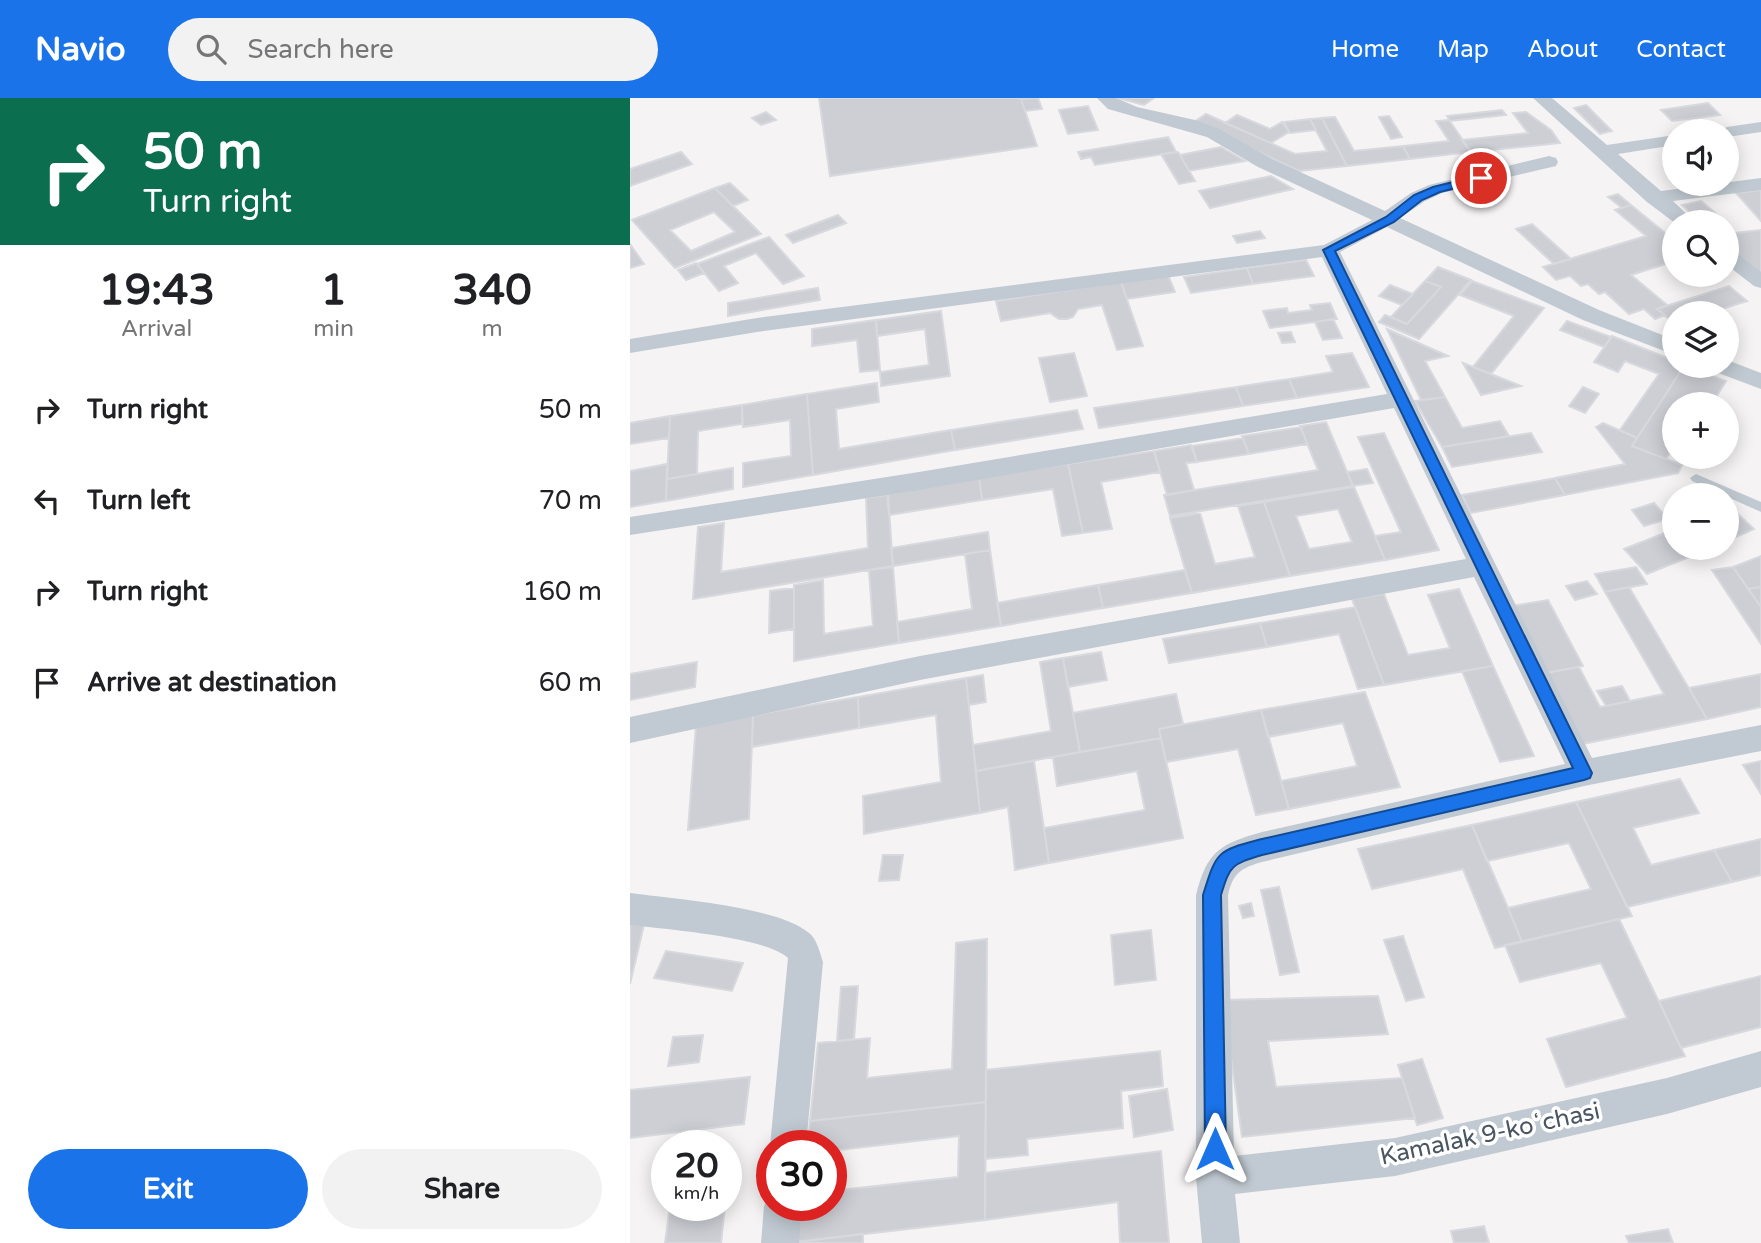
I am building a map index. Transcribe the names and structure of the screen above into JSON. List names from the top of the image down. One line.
{"streets":{"street":["Kamalak 9-koʻchasi"]},"page":{"header":"Navio","search":"Search here","nav":["Home","Map","About","Contact"],"turn":["50 m","Turn right"],"map_buttons":["+","−"],"eta":["19:43","Arrival","1","min","340","m"],"list":[{"name":"Turn right","value":"50 m"},{"name":"Turn left","value":"70 m"},{"name":"Turn right","value":"160 m"},{"name":"Arrive at destination","value":"60 m"}],"speed":"20 km/h","limit":"30","buttons":["Exit","Share"]}}
